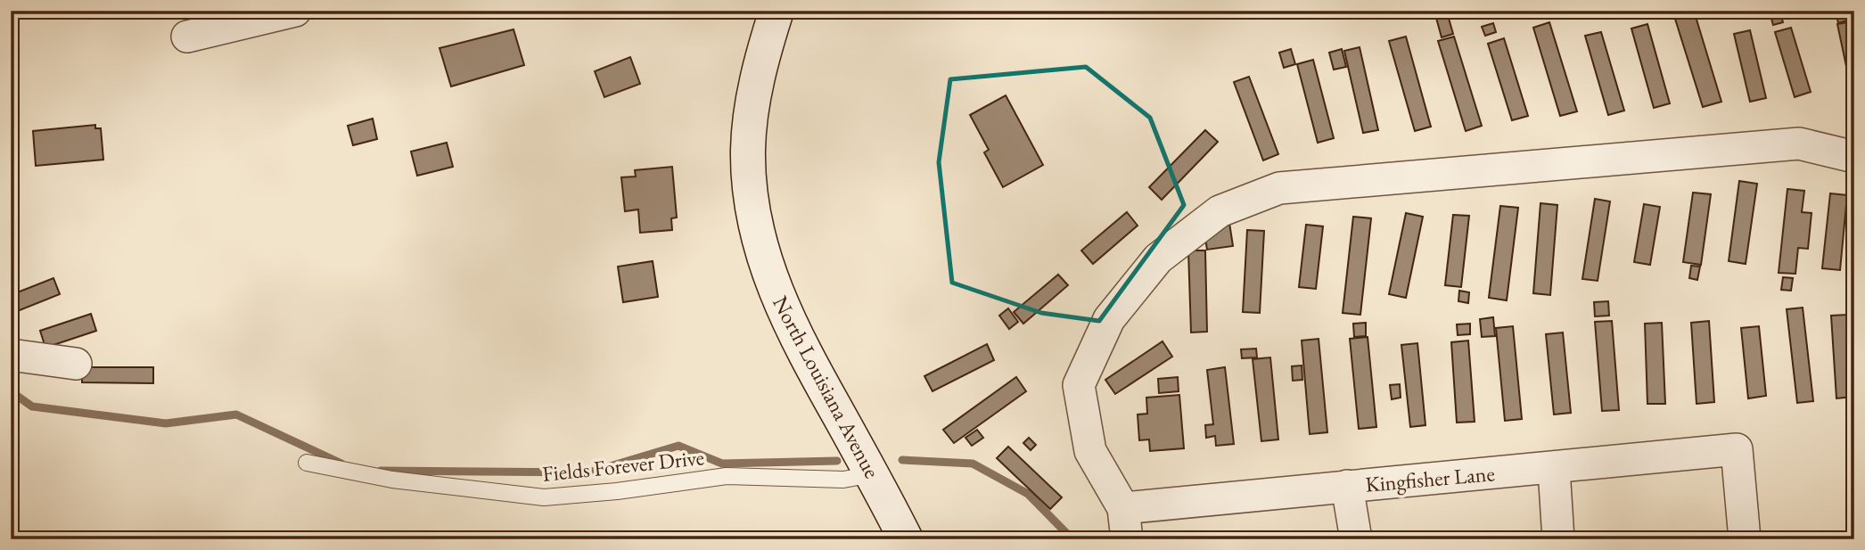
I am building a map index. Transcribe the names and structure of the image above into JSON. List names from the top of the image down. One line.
{"streets":{"street":["North Louisiana Avenue","Kingfisher Lane"],"lane":["Fields Forever Drive"]},"crossings":[["North Louisiana Avenue","Fields Forever Drive"]]}
